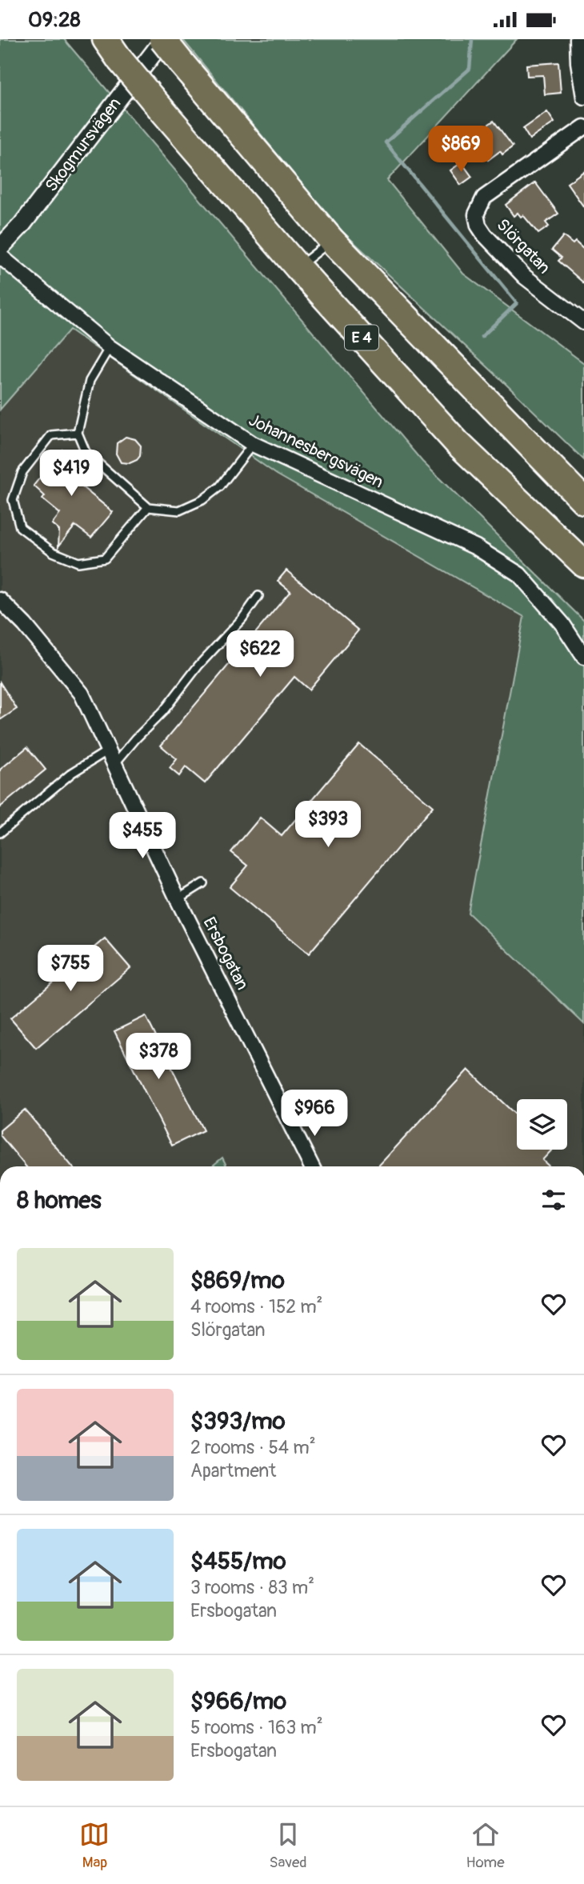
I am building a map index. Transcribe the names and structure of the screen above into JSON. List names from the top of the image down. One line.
{"streets":{"highway":["E 4"],"street":["Skogmursvägen","Slörgatan","Johannesbergsvägen","Ersbogatan"]},"crossings":[["Skogmursvägen","E 4"]],"page":{"status":"09:28","price":["$869","$419","$622","$393","$455","$755","$378","$966"],"heading":"8 homes","list":[{"name":"$869/mo","note":"4 rooms · 152 m² · Slörgatan"},{"name":"$393/mo","note":"2 rooms · 54 m² · Apartment"},{"name":"$455/mo","note":"3 rooms · 83 m² · Ersbogatan"},{"name":"$966/mo","note":"5 rooms · 163 m² · Ersbogatan"}],"tabs":["Map","Saved","Home"]}}
